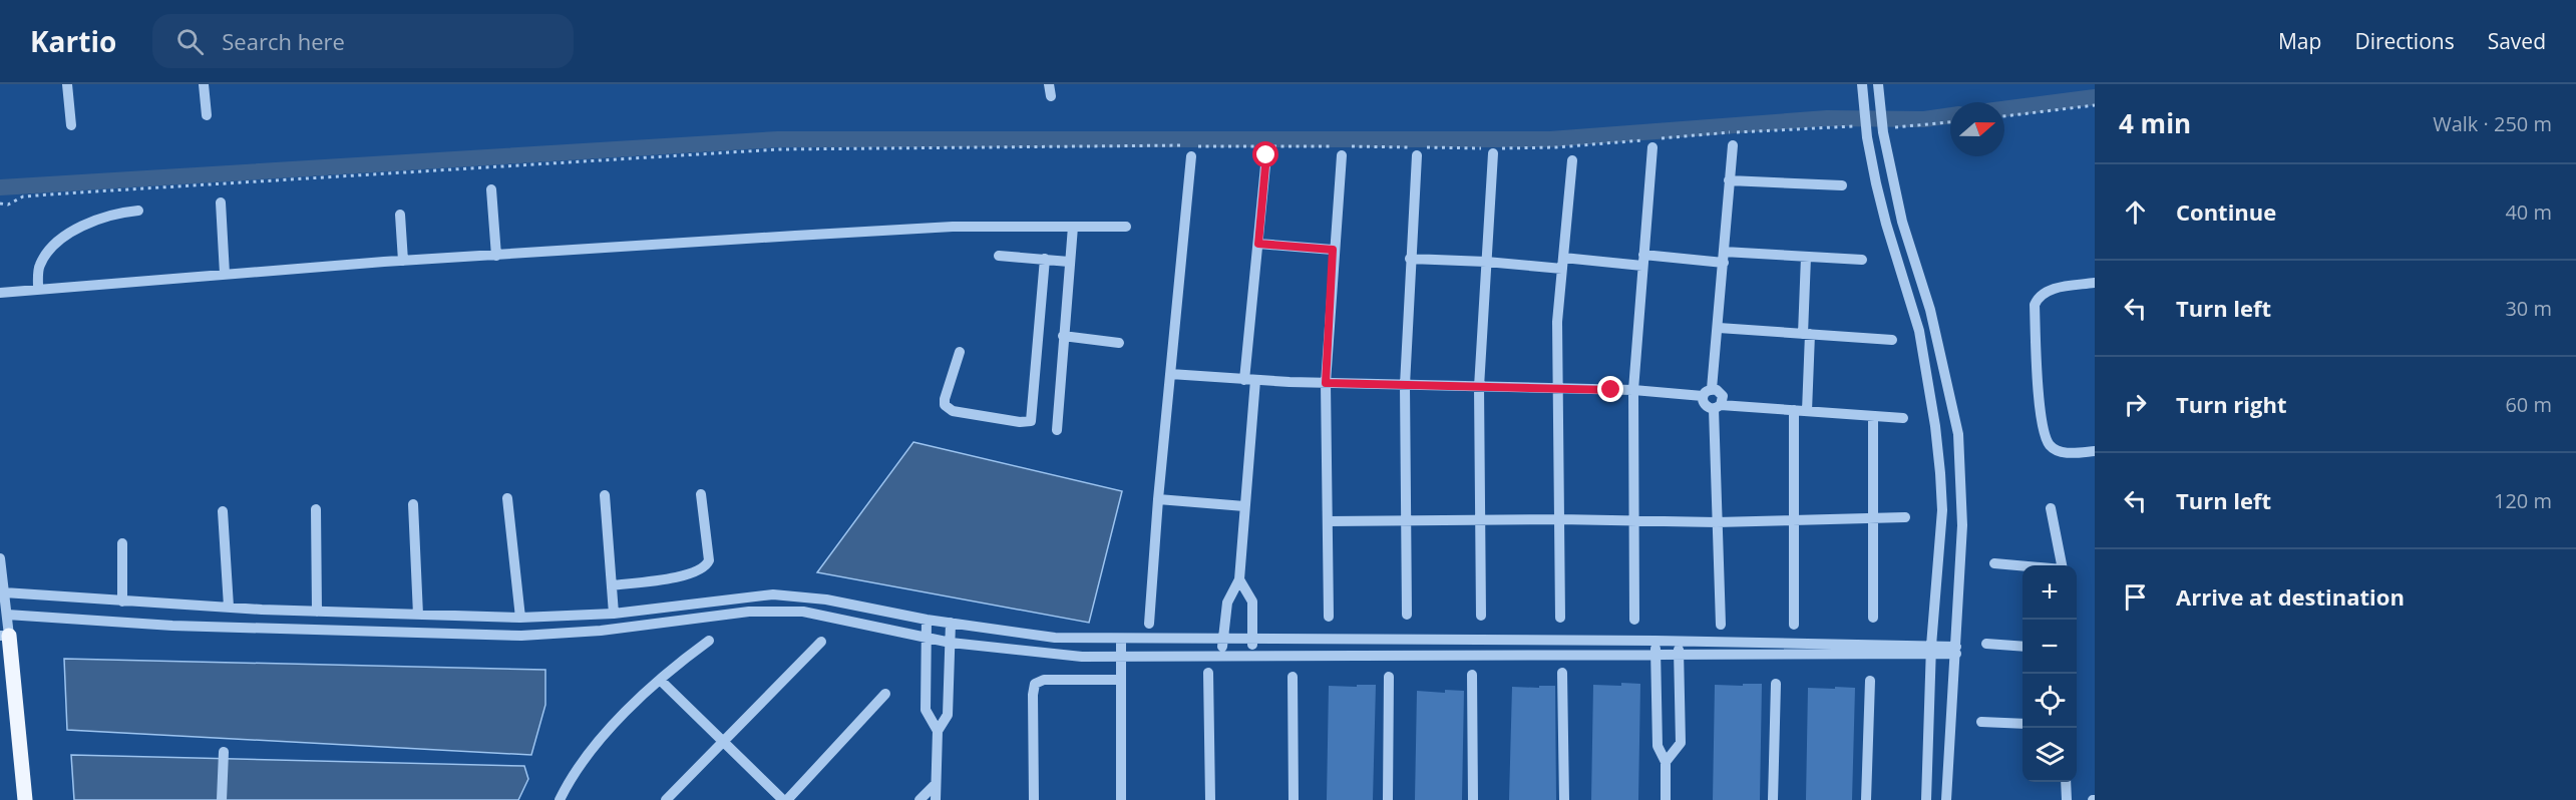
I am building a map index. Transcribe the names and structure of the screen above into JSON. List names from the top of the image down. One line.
{"north":"right","page":{"header":"Kartio","search":"Search here","nav":["Map","Directions","Saved"],"heading":["4 min","Walk · 250 m"],"list":[["Continue","40 m"],["Turn left","30 m"],["Turn right","60 m"],["Turn left","120 m"],"Arrive at destination"],"map_buttons":["+","−"]}}
